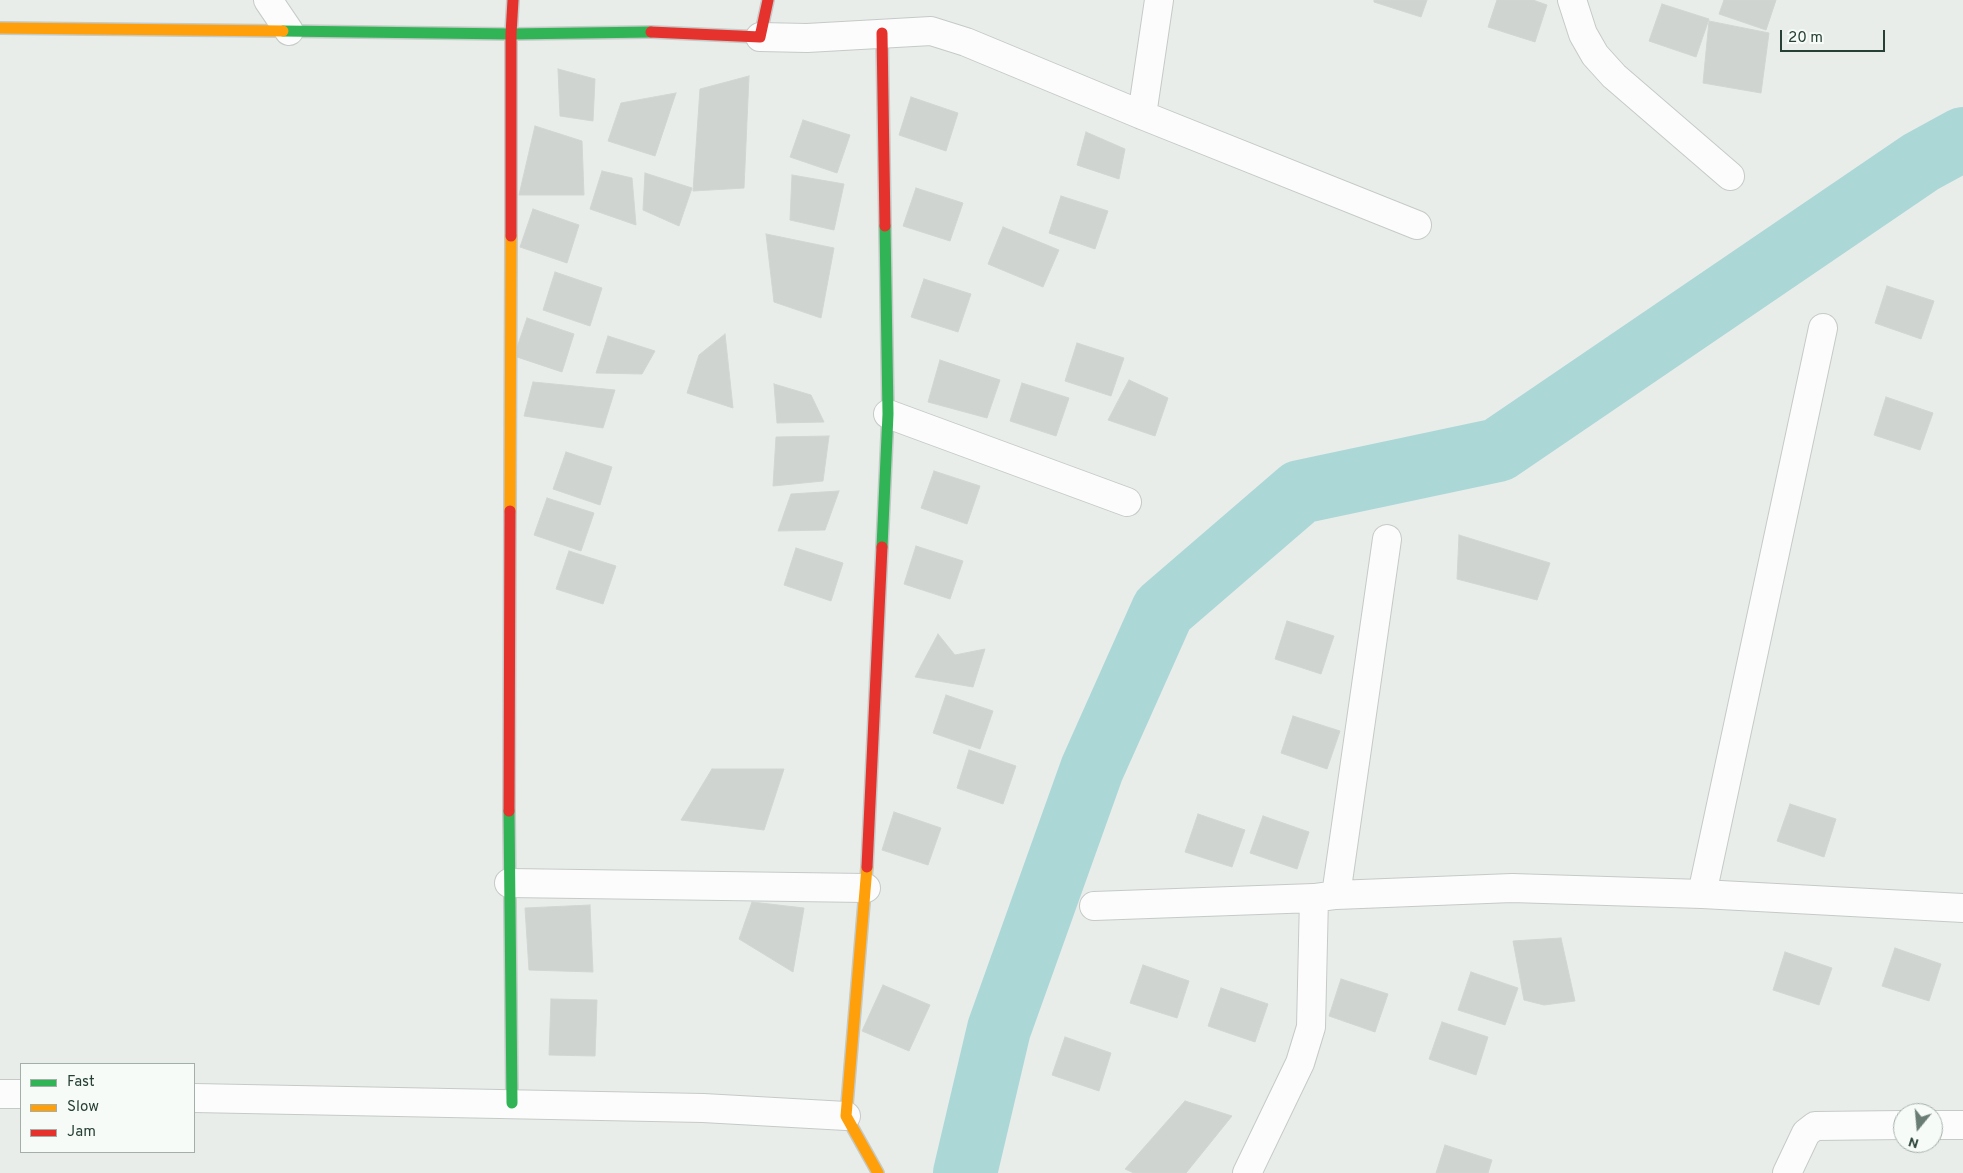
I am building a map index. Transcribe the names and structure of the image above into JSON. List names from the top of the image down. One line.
{"legend":["Fast","Slow","Jam"],"scale_bar":"20 m","north":"bottom"}
